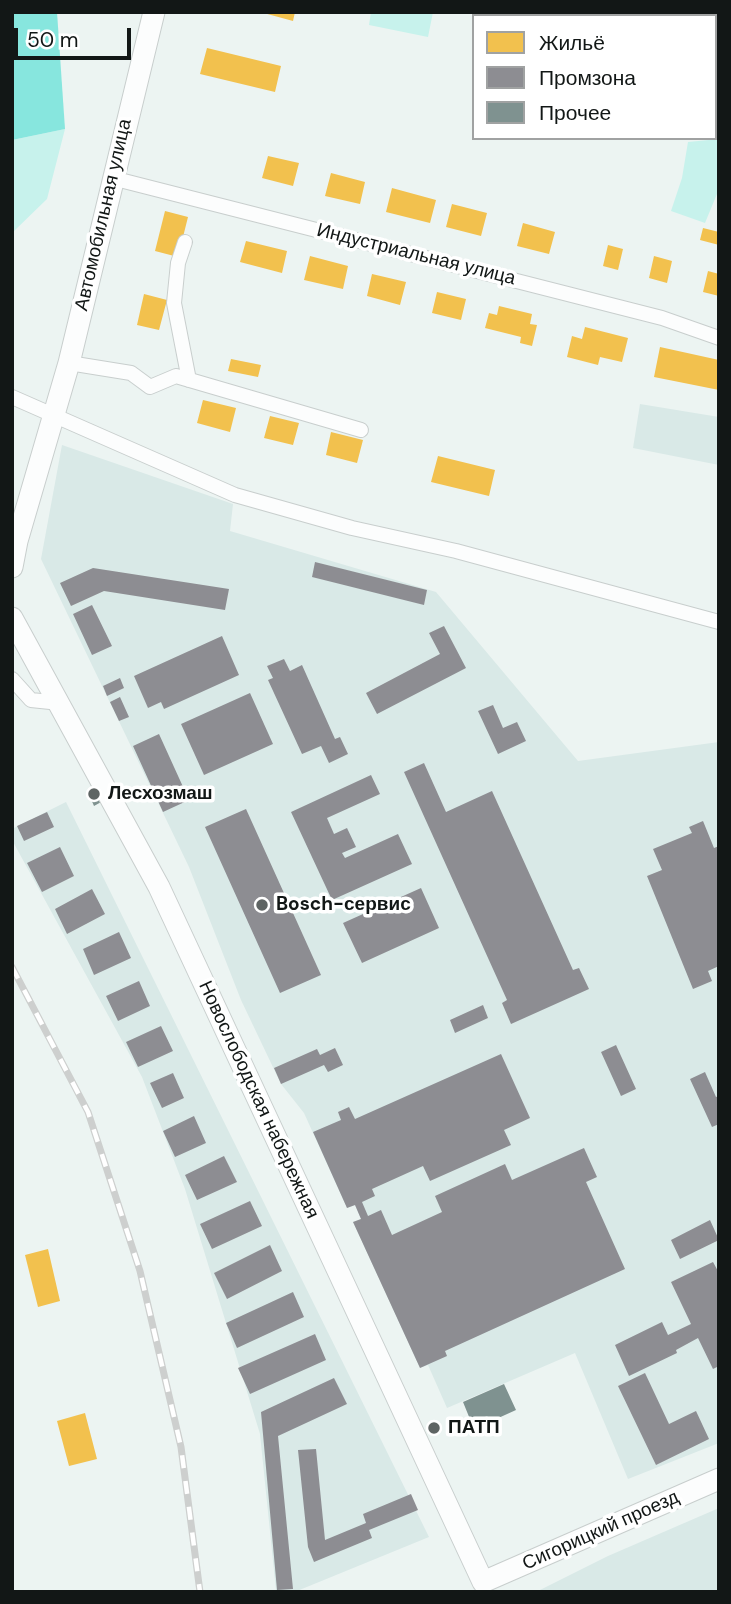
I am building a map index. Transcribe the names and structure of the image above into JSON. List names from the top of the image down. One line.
{"streets":{"street":["Автомобильная улица","Индустриальная улица","Новослободская набережная","Сигорицкий проезд"]},"crossings":[["Автомобильная улица","Индустриальная улица"],["Новослободская набережная","Сигорицкий проезд"]],"places":["Лесхозмаш","Bosch-сервис","ПАТП"],"legend":["Жильё","Промзона","Прочее"],"scale_bar":"50 m"}
